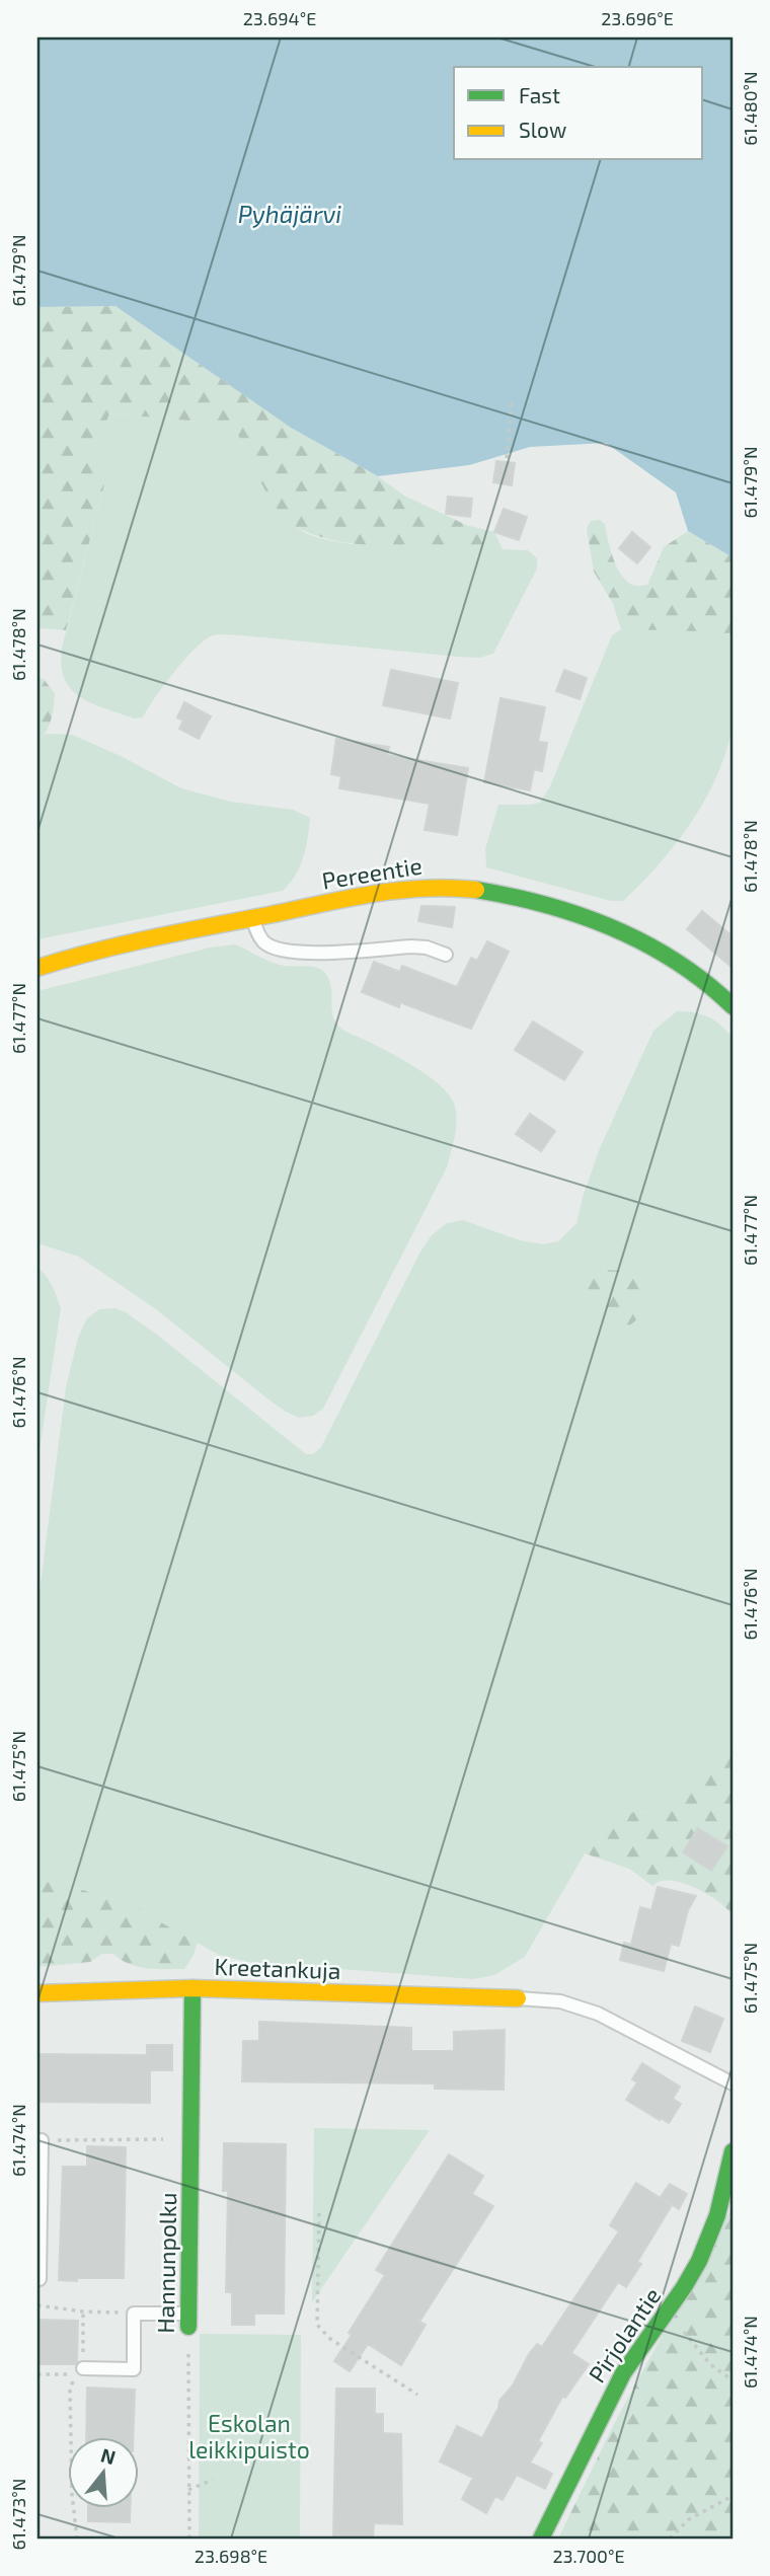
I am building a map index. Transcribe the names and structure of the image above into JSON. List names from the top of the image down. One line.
{"streets":{"street":["Pereentie","Kreetankuja","Hannunpolku","Pirjolantie"]},"crossings":[["Kreetankuja","Hannunpolku"]],"water":["Pyhäjärvi"],"parks":["Eskolan leikkipuisto"],"legend":["Fast","Slow"],"north":"top","coordinates":["23.694°E","23.696°E","61.480°N","61.479°N","61.478°N","61.477°N","61.476°N","61.475°N","61.474°N","61.473°N","23.698°E","23.700°E"]}
